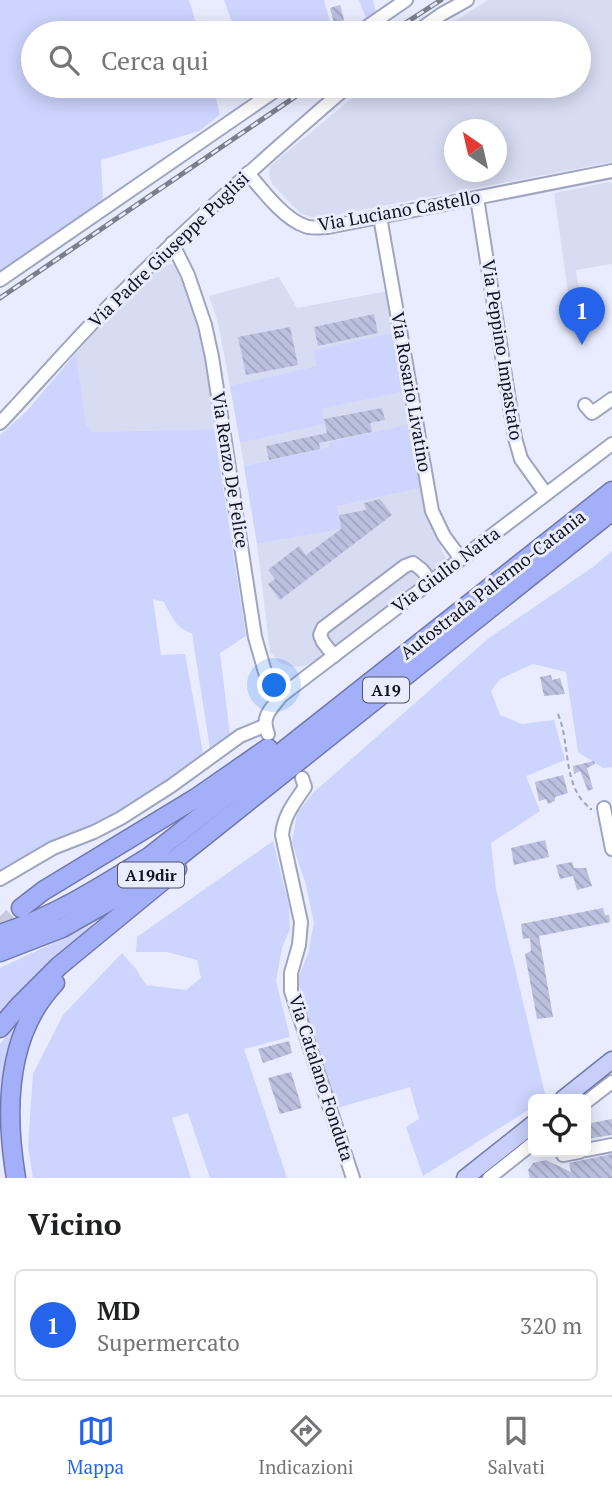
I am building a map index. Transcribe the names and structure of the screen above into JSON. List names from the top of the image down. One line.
{"streets":{"highway":["Autostrada Palermo-Catania","A19","A19dir"],"street":["Via Luciano Castello","Via Padre Giuseppe Puglisi","Via Peppino Impastato","Via Rosario Livatino","Via Renzo De Felice","Via Giulio Natta","Via Catalano Fonduta"]},"crossings":[["Via Luciano Castello","Via Padre Giuseppe Puglisi"],["Via Luciano Castello","Via Peppino Impastato"],["Via Luciano Castello","Via Rosario Livatino"],["Via Padre Giuseppe Puglisi","Via Renzo De Felice"],["Via Peppino Impastato","Via Giulio Natta"],["Via Rosario Livatino","Via Giulio Natta"],["Via Renzo De Felice","Via Giulio Natta"],["Autostrada Palermo-Catania","A19dir"]],"north":"top left","page":{"search":"Cerca qui","pins":"1","heading":"Vicino","list":[{"mark":"1","name":"MD","note":"Supermercato","value":"320 m"}],"nav":["Mappa","Indicazioni","Salvati"]}}
